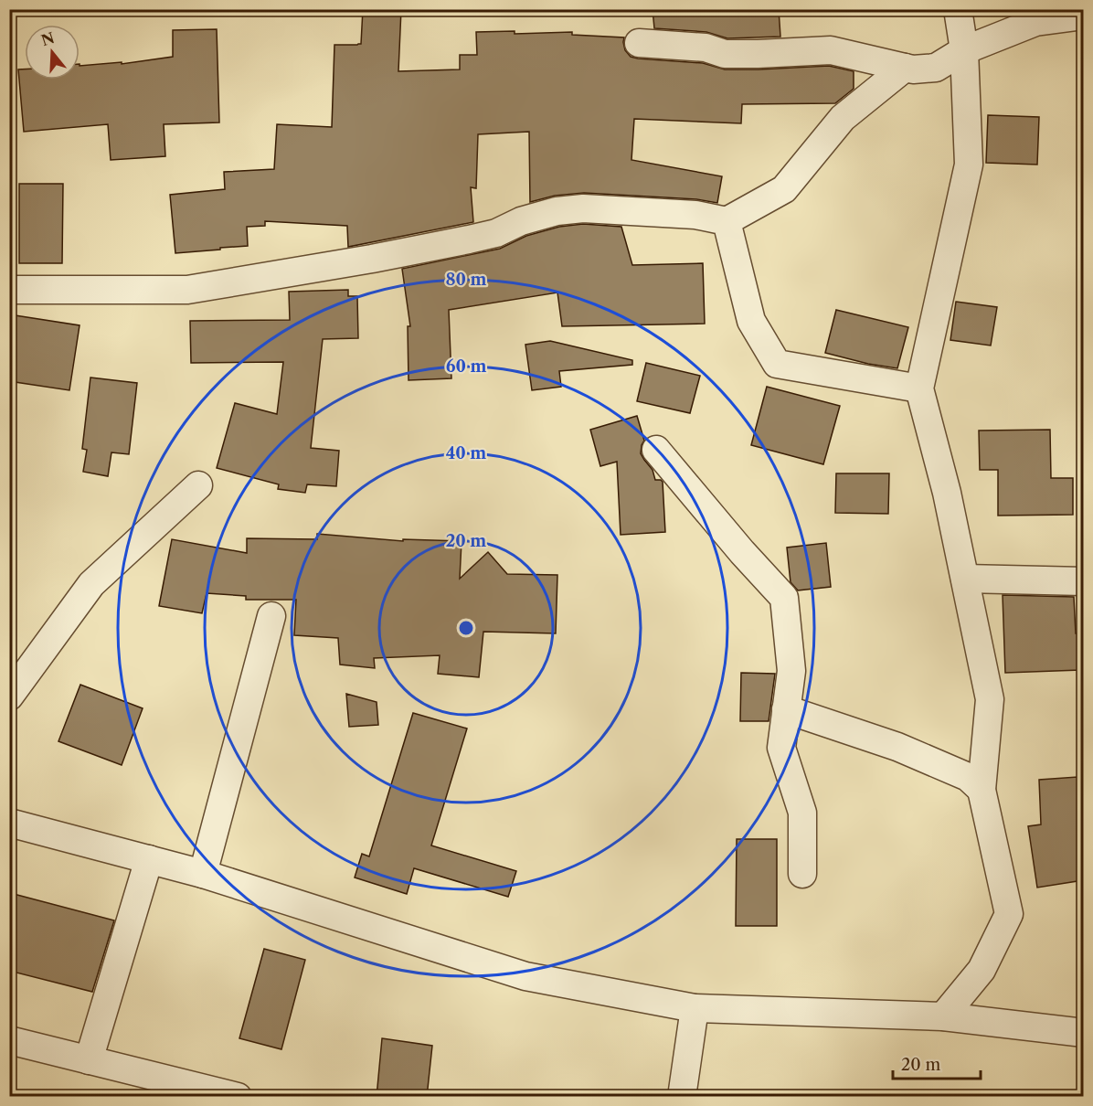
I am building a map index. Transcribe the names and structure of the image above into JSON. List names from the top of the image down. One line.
{"scale_bar":"20 m","north":"top","rings":["80 m","60 m","40 m","20 m"]}
